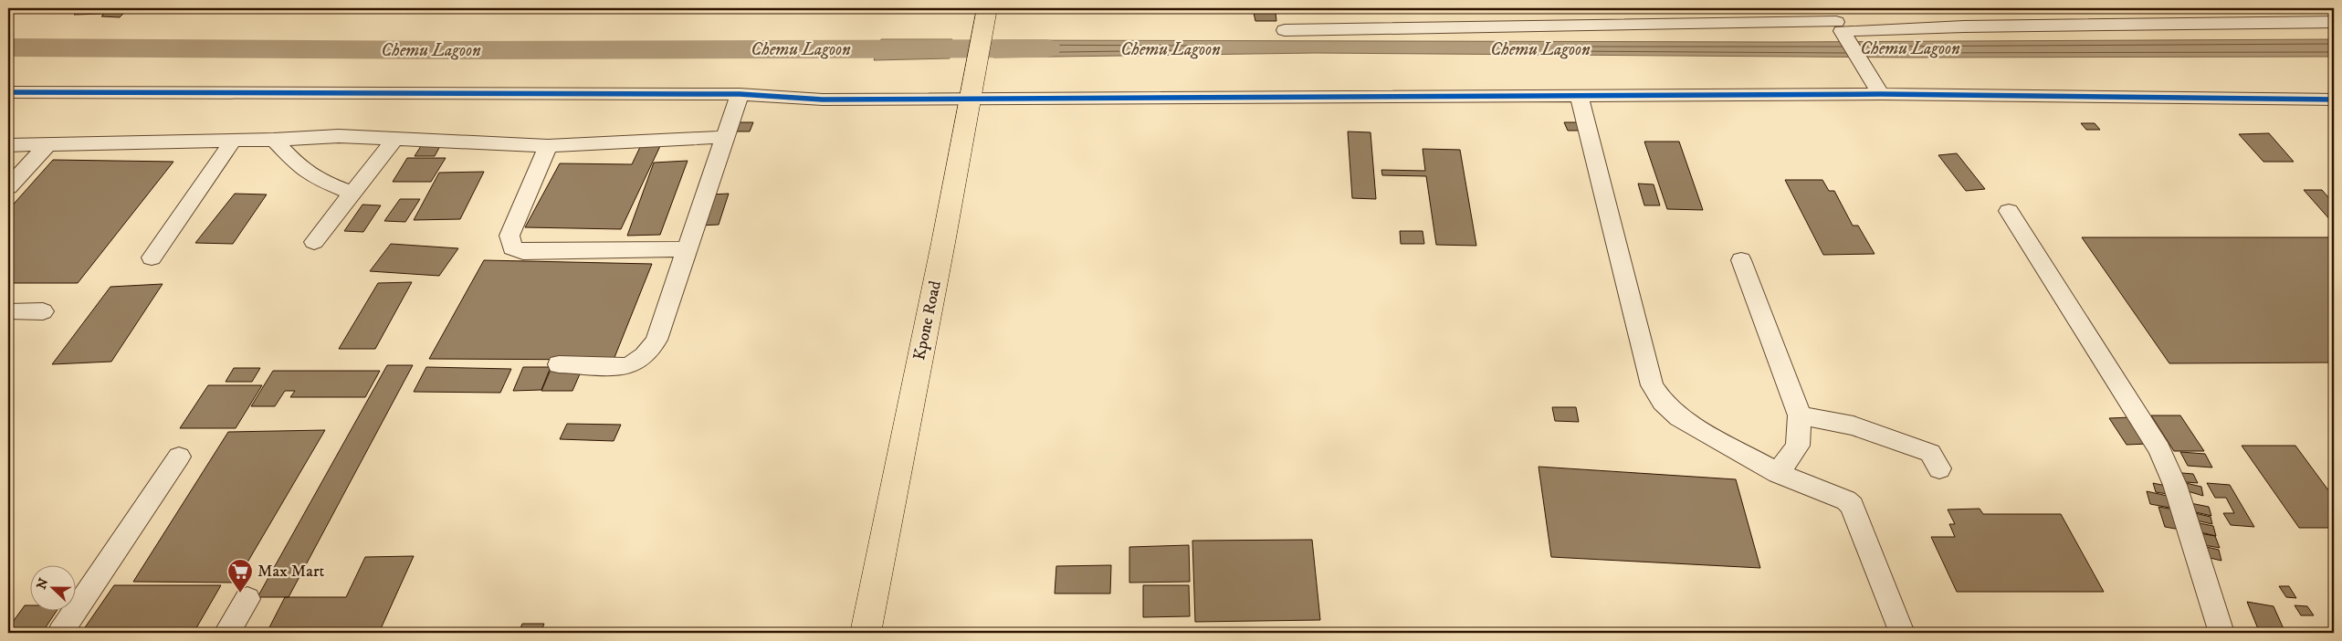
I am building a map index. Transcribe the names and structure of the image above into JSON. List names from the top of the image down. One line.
{"streets":{"main road":["Kpone Road"]},"water":["Chemu Lagoon"],"places":{"supermarket":["Max Mart"]},"north":"left"}
